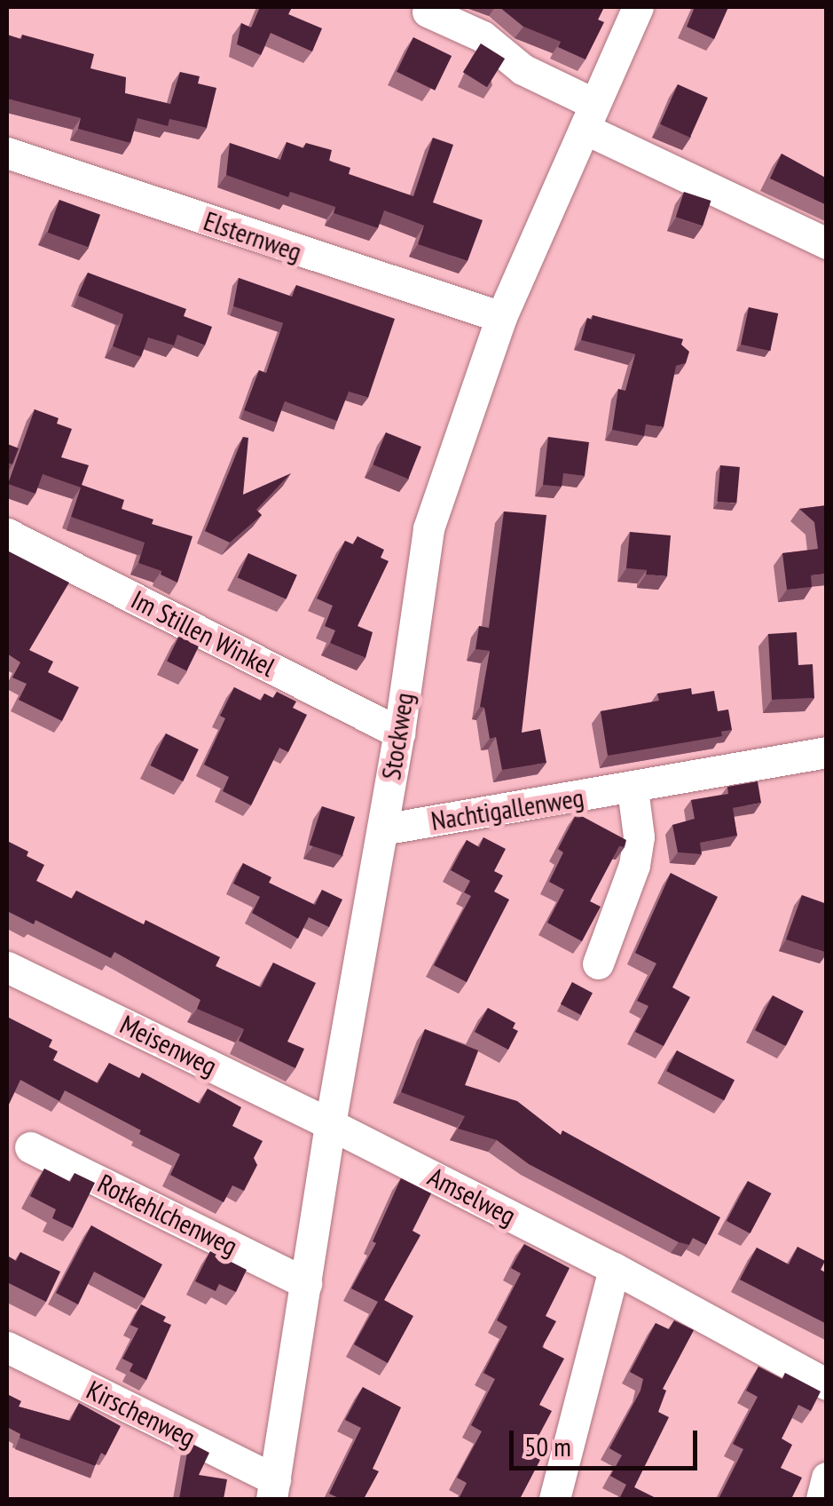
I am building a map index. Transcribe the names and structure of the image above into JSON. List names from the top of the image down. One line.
{"streets":{"street":["Elsternweg","Im Stillen Winkel","Stockweg","Nachtigallenweg","Meisenweg","Amselweg","Rotkehlchenweg","Kirschenweg"]},"crossings":[["Elsternweg","Stockweg"],["Im Stillen Winkel","Stockweg"],["Stockweg","Nachtigallenweg"],["Stockweg","Meisenweg"],["Stockweg","Amselweg"],["Stockweg","Rotkehlchenweg"],["Stockweg","Kirschenweg"],["Meisenweg","Amselweg"]],"scale_bar":"50 m"}
